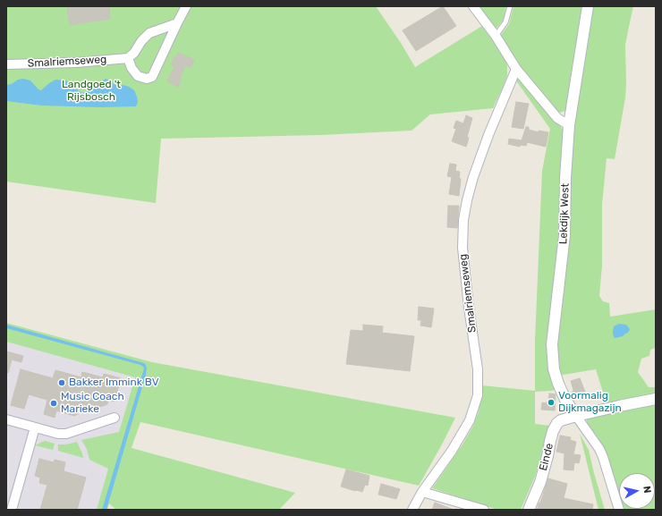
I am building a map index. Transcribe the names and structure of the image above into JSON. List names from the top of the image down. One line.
{"streets":{"street":["Smalriemseweg","Lekdijk West","Einde"]},"crossings":[["Lekdijk West","Einde"]],"parks":["Landgoed 't Rijsbosch"],"places":["Bakker Immink BV","Voormalig Dijkmagazijn","Music Coach Marieke"],"north":"right"}
